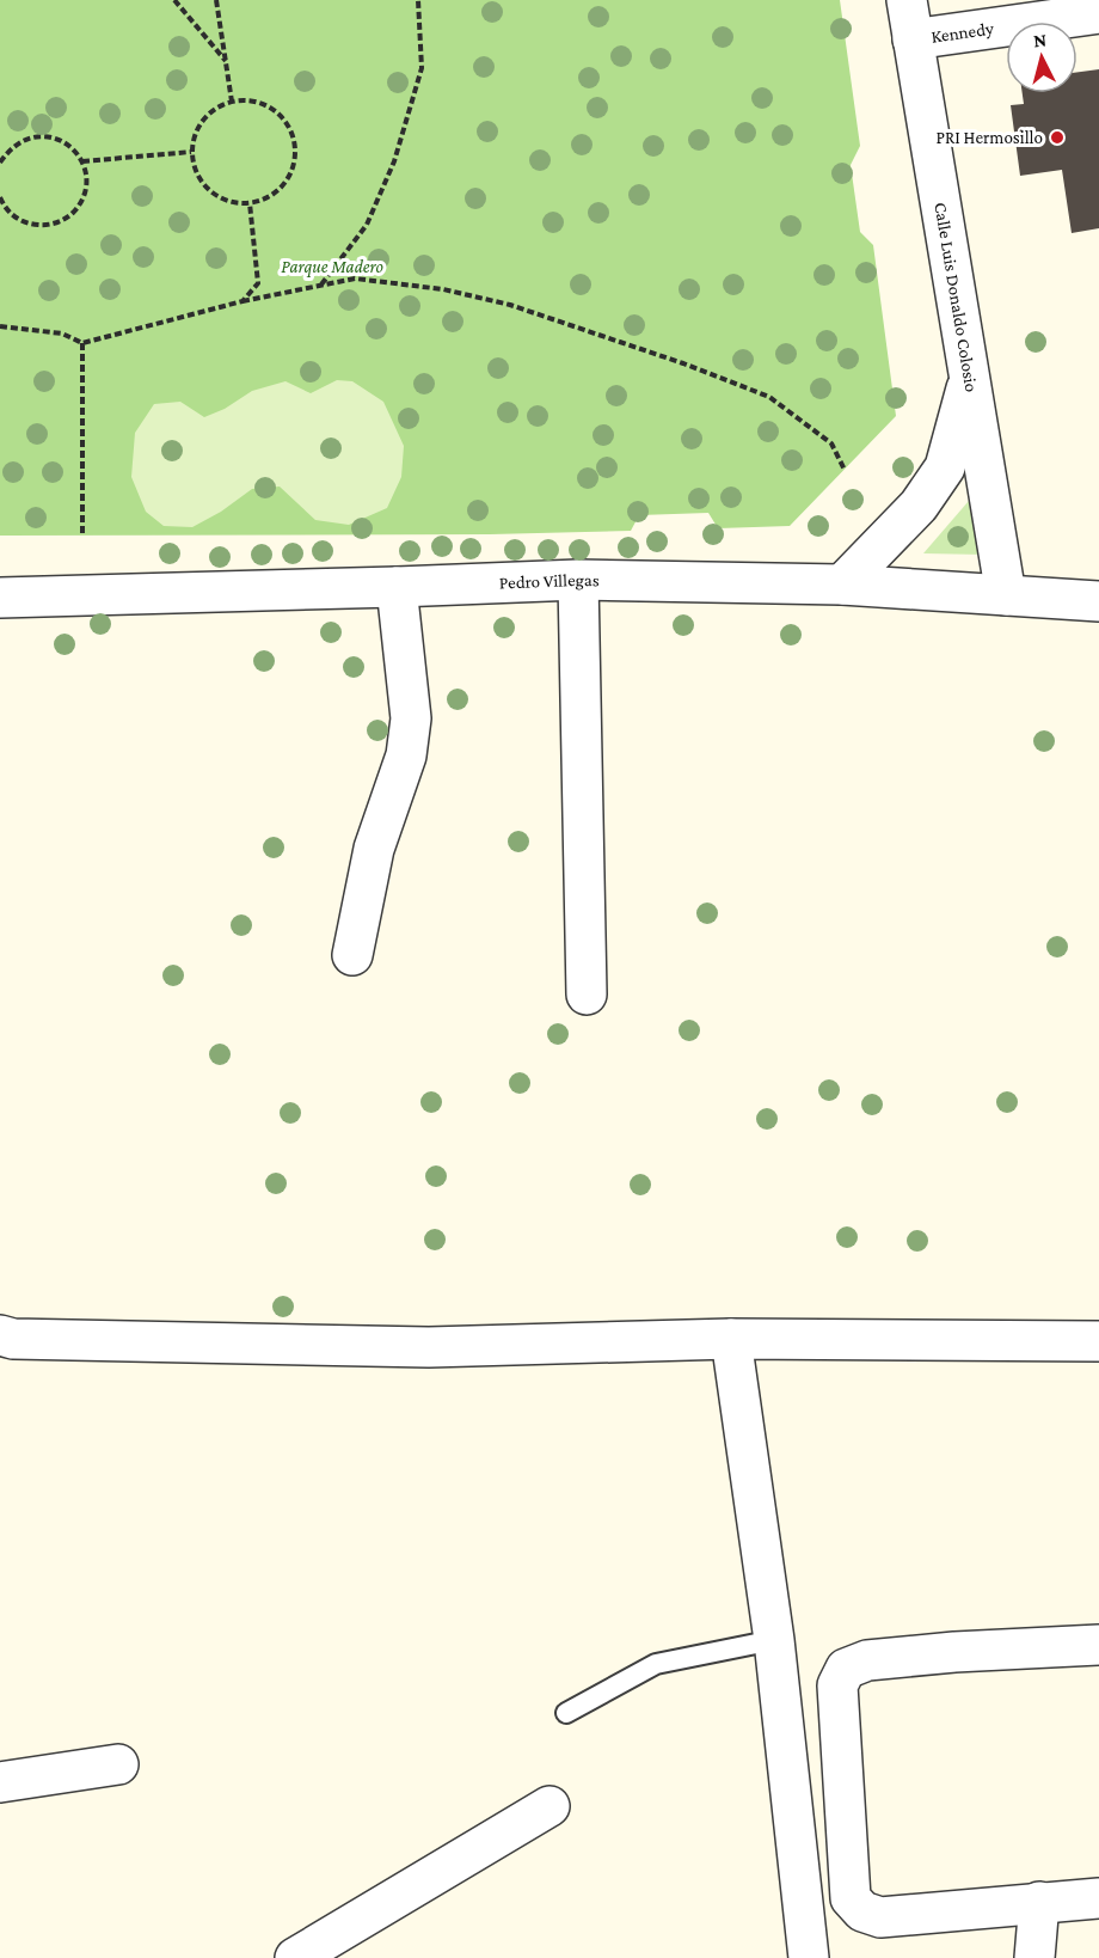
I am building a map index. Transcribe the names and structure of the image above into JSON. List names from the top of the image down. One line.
{"streets":{"street":["Kennedy","Calle Luis Donaldo Colosio","Pedro Villegas"]},"crossings":[["Kennedy","Calle Luis Donaldo Colosio"],["Calle Luis Donaldo Colosio","Pedro Villegas"]],"parks":["Parque Madero"],"places":["PRI Hermosillo"],"north":"top"}
